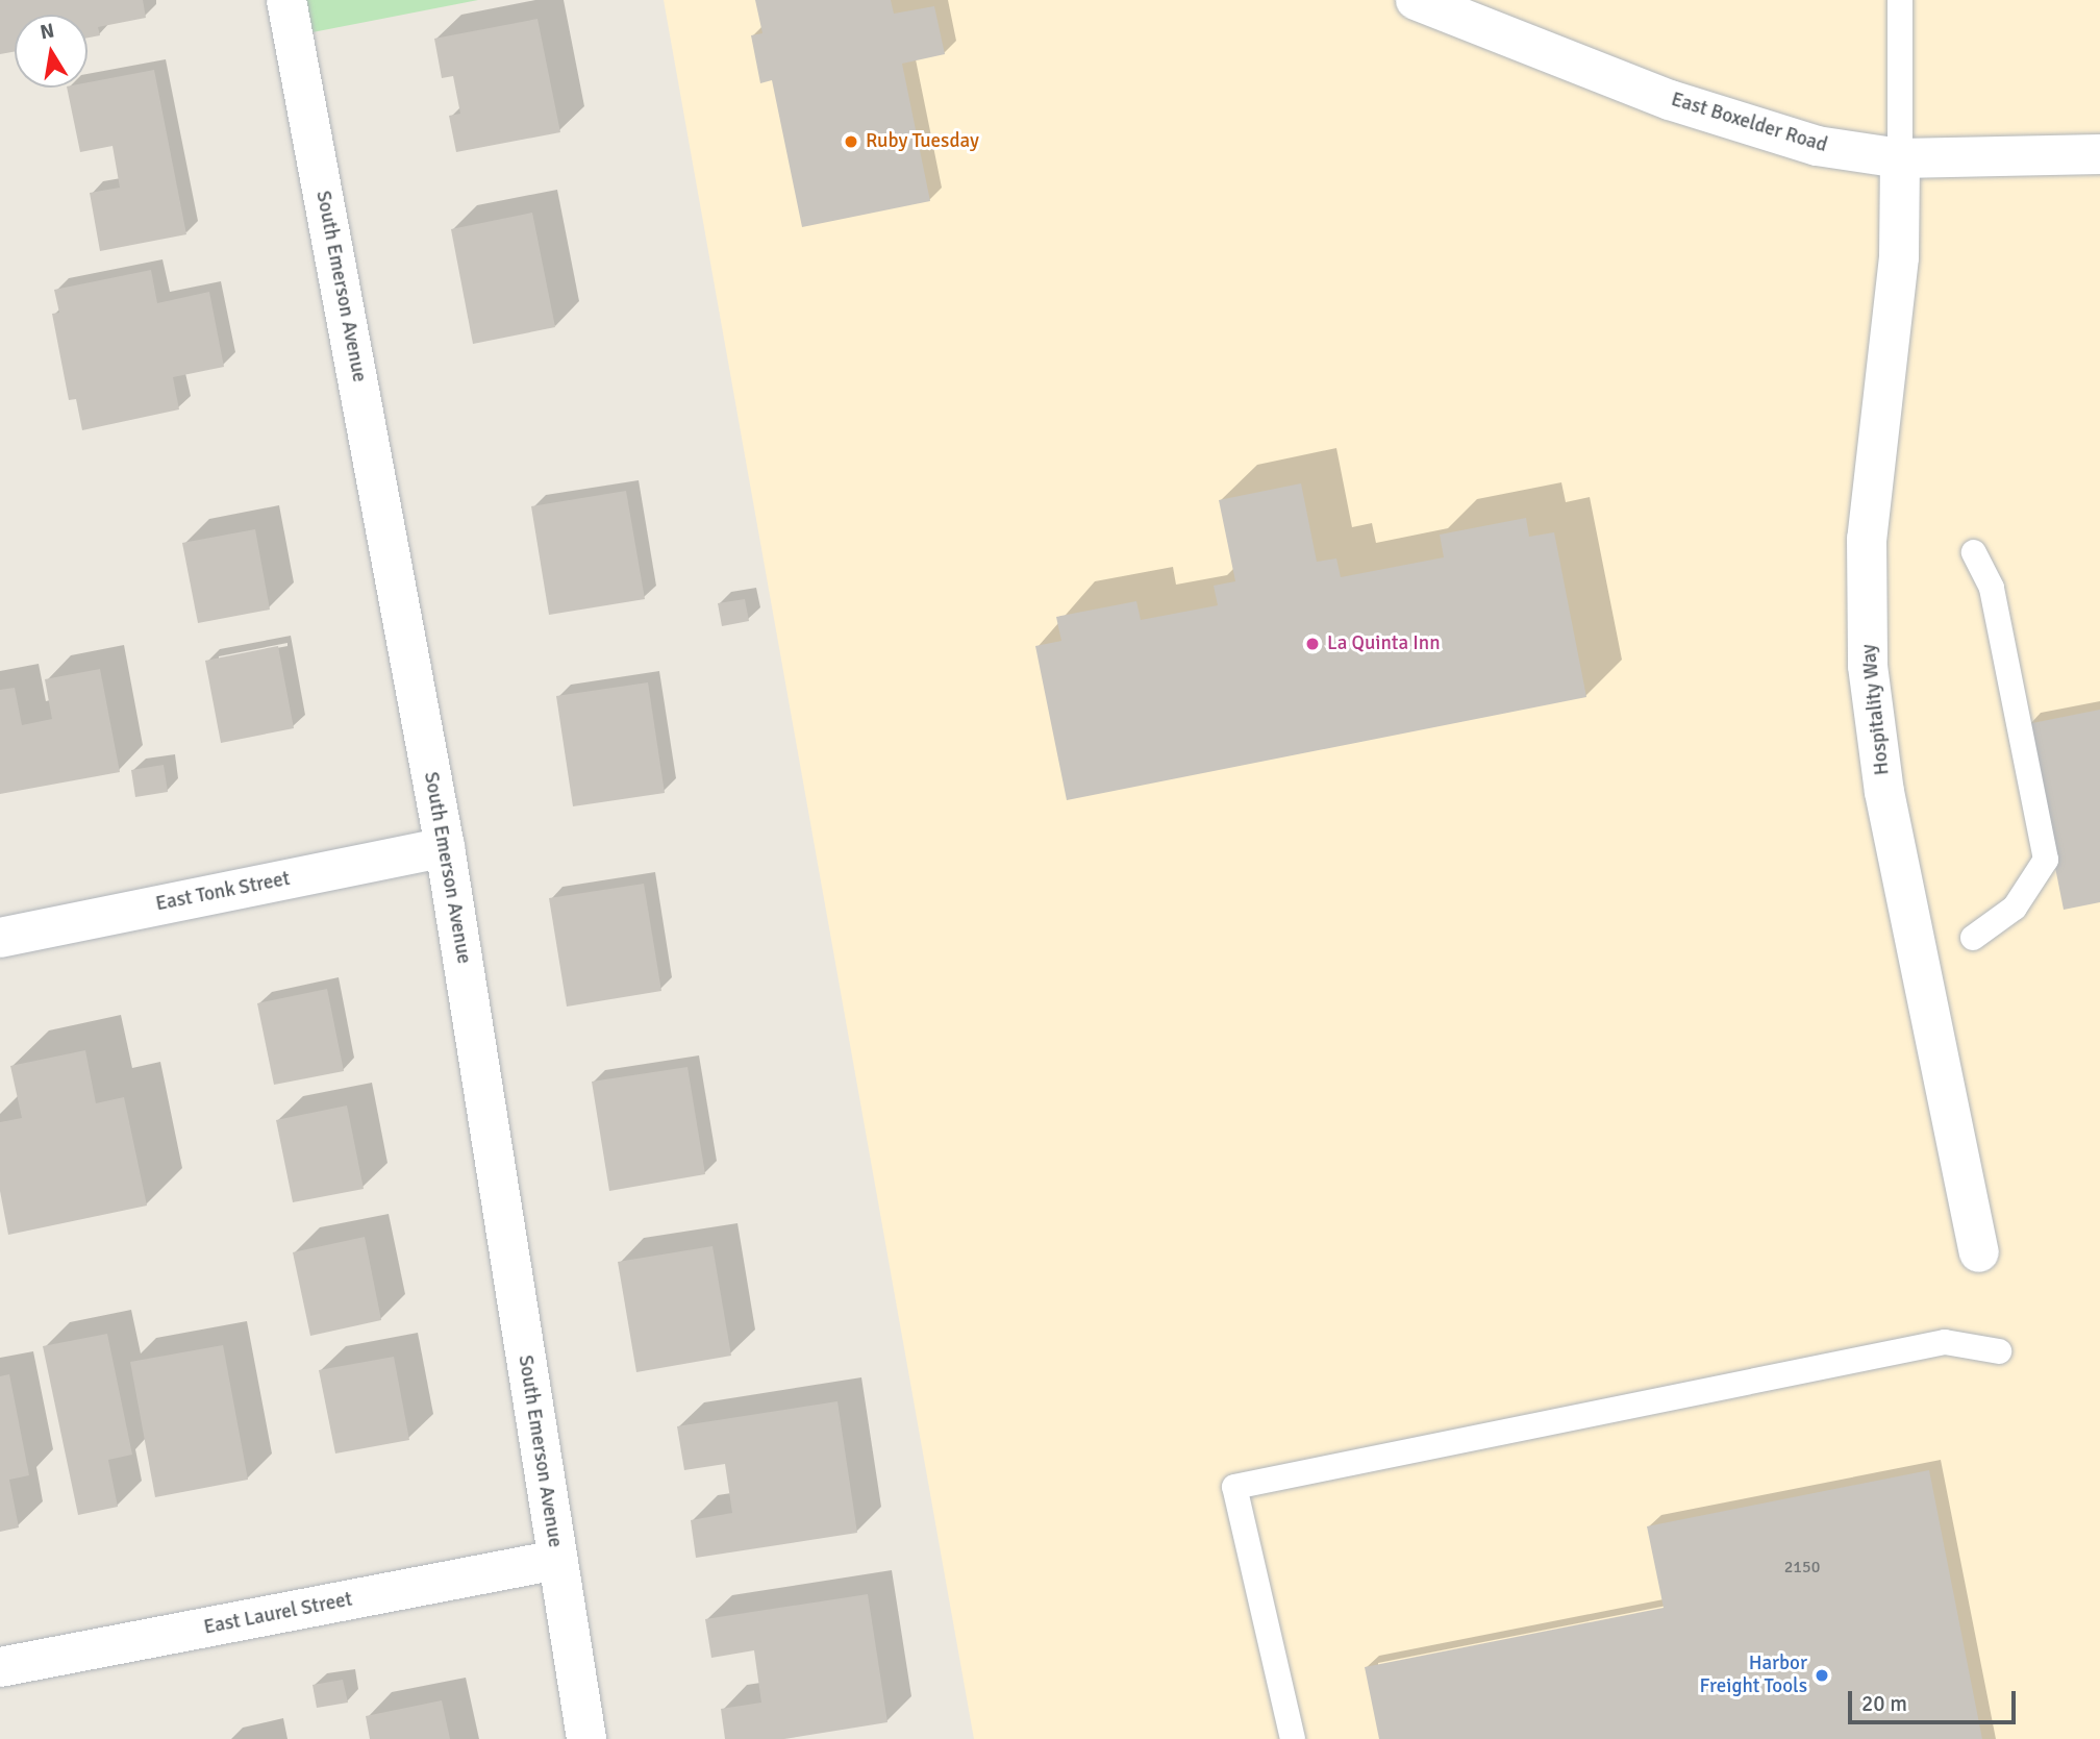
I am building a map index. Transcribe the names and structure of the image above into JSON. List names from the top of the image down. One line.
{"streets":{"street":["East Boxelder Road","South Emerson Avenue","Hospitality Way","East Tonk Street","East Laurel Street"]},"crossings":[["East Boxelder Road","Hospitality Way"],["South Emerson Avenue","East Tonk Street"],["South Emerson Avenue","East Laurel Street"]],"places":["Ruby Tuesday","La Quinta Inn","Harbor Freight Tools"],"house_numbers":["2150"],"scale_bar":"20 m","north":"top"}
